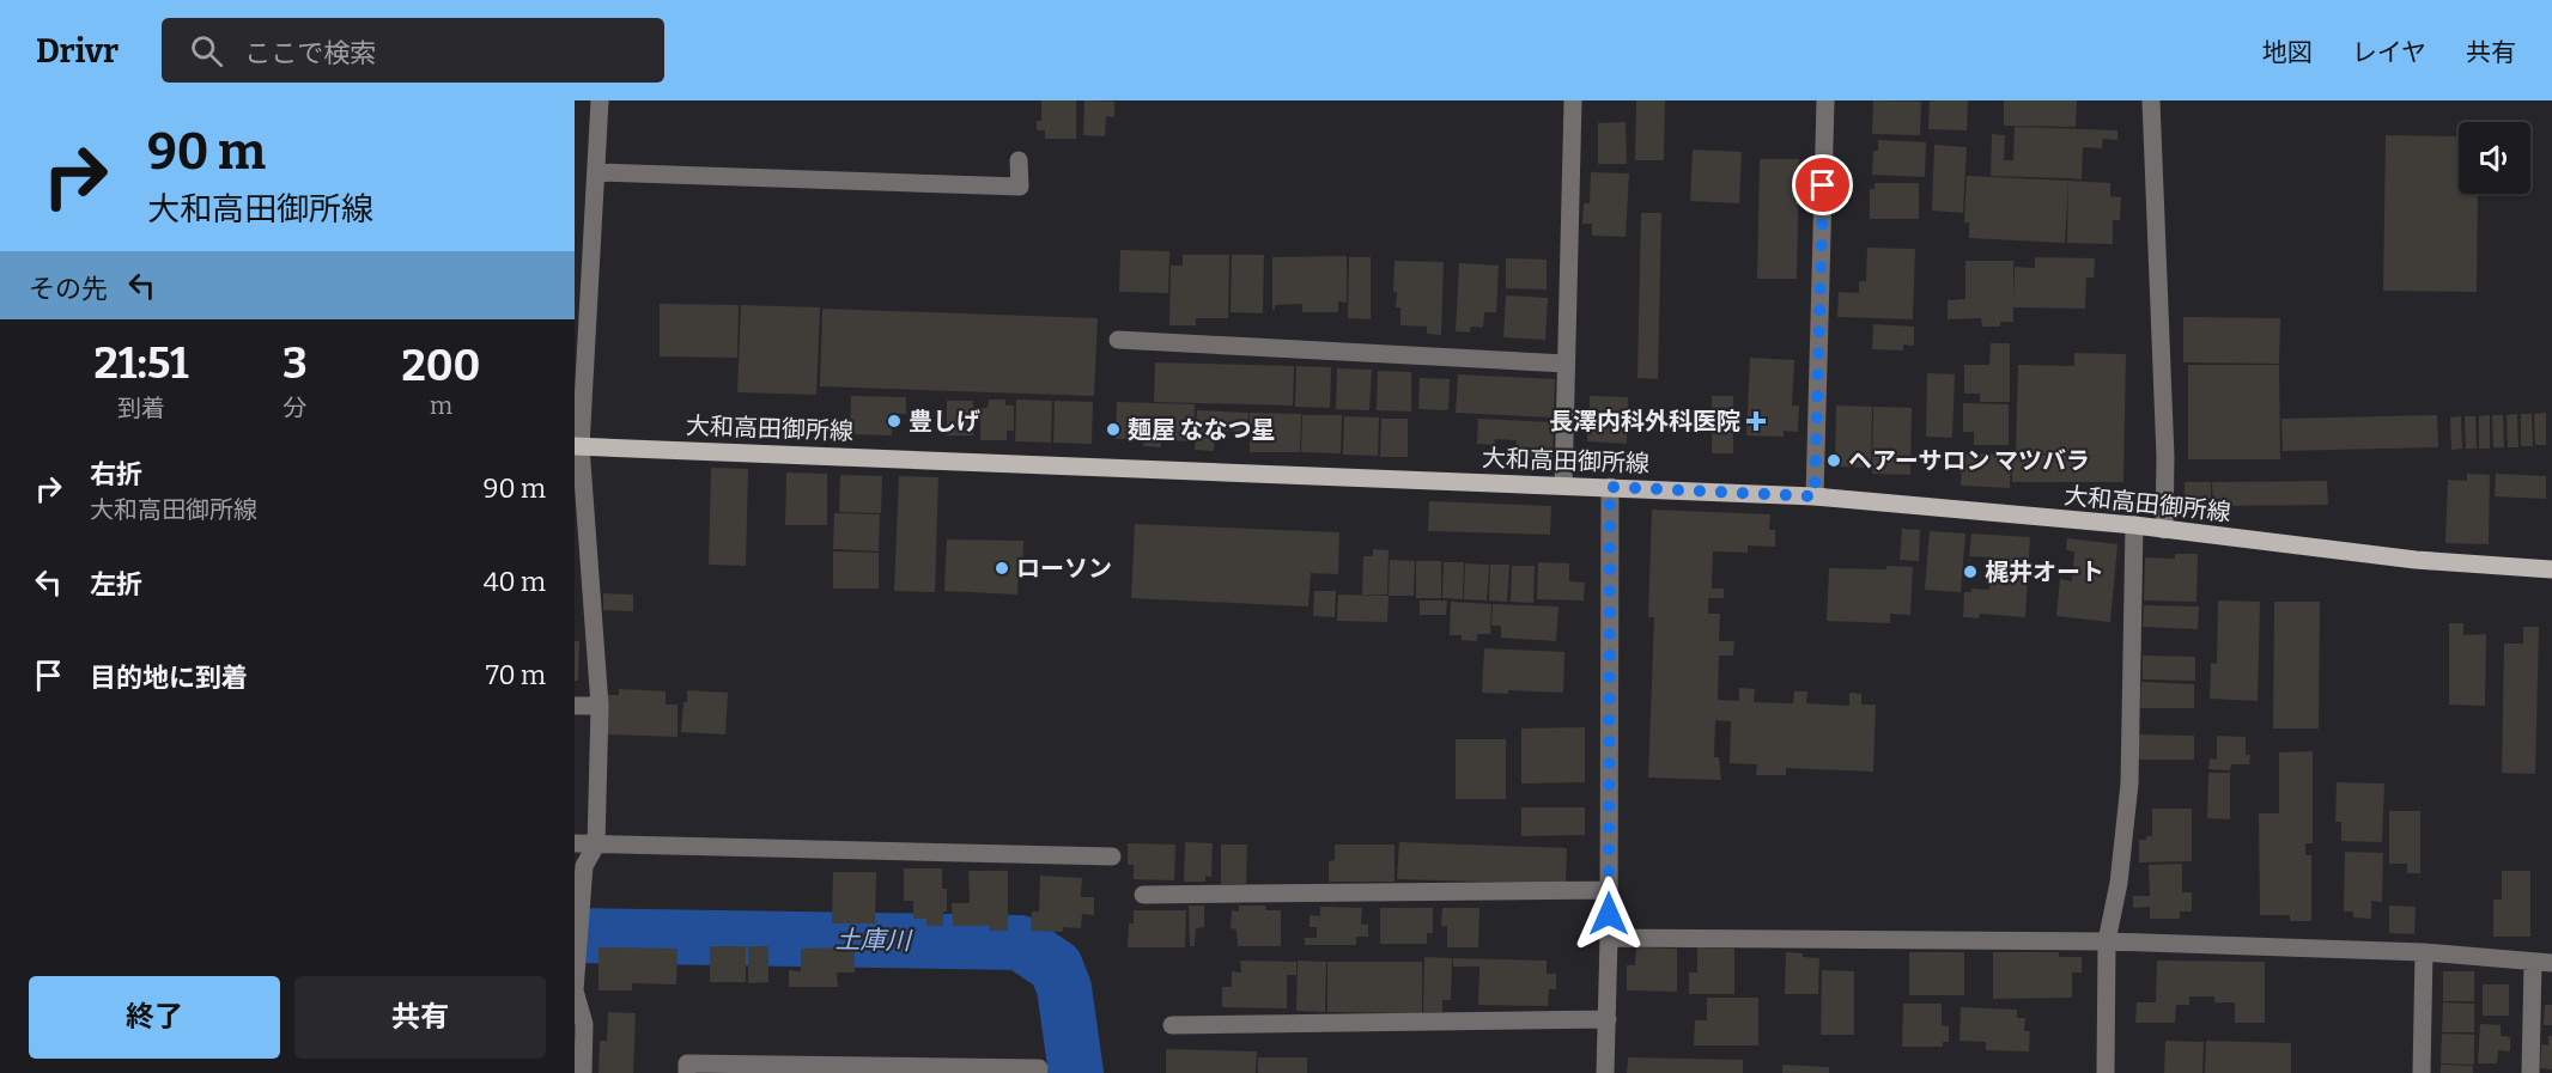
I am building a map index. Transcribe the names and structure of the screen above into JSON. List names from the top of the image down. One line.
{"streets":{"main road":["大和高田御所線"]},"water":["土庫川"],"places":{"other":["豊しげ","麺屋 ななつ星","ヘアーサロン マツバラ","ローソン","梶井オート"],"health":["長澤内科外科医院"]},"page":{"header":"Drivr","search":"ここで検索","nav":["地図","レイヤ","共有"],"turn":["90 m","大和高田御所線"],"then":"その先","eta":["21:51","到着","3","分","200","m"],"list":[{"name":"右折","note":"大和高田御所線","value":"90 m"},{"name":"左折","value":"40 m"},{"name":"目的地に到着","value":"70 m"}],"buttons":["終了","共有"]}}
